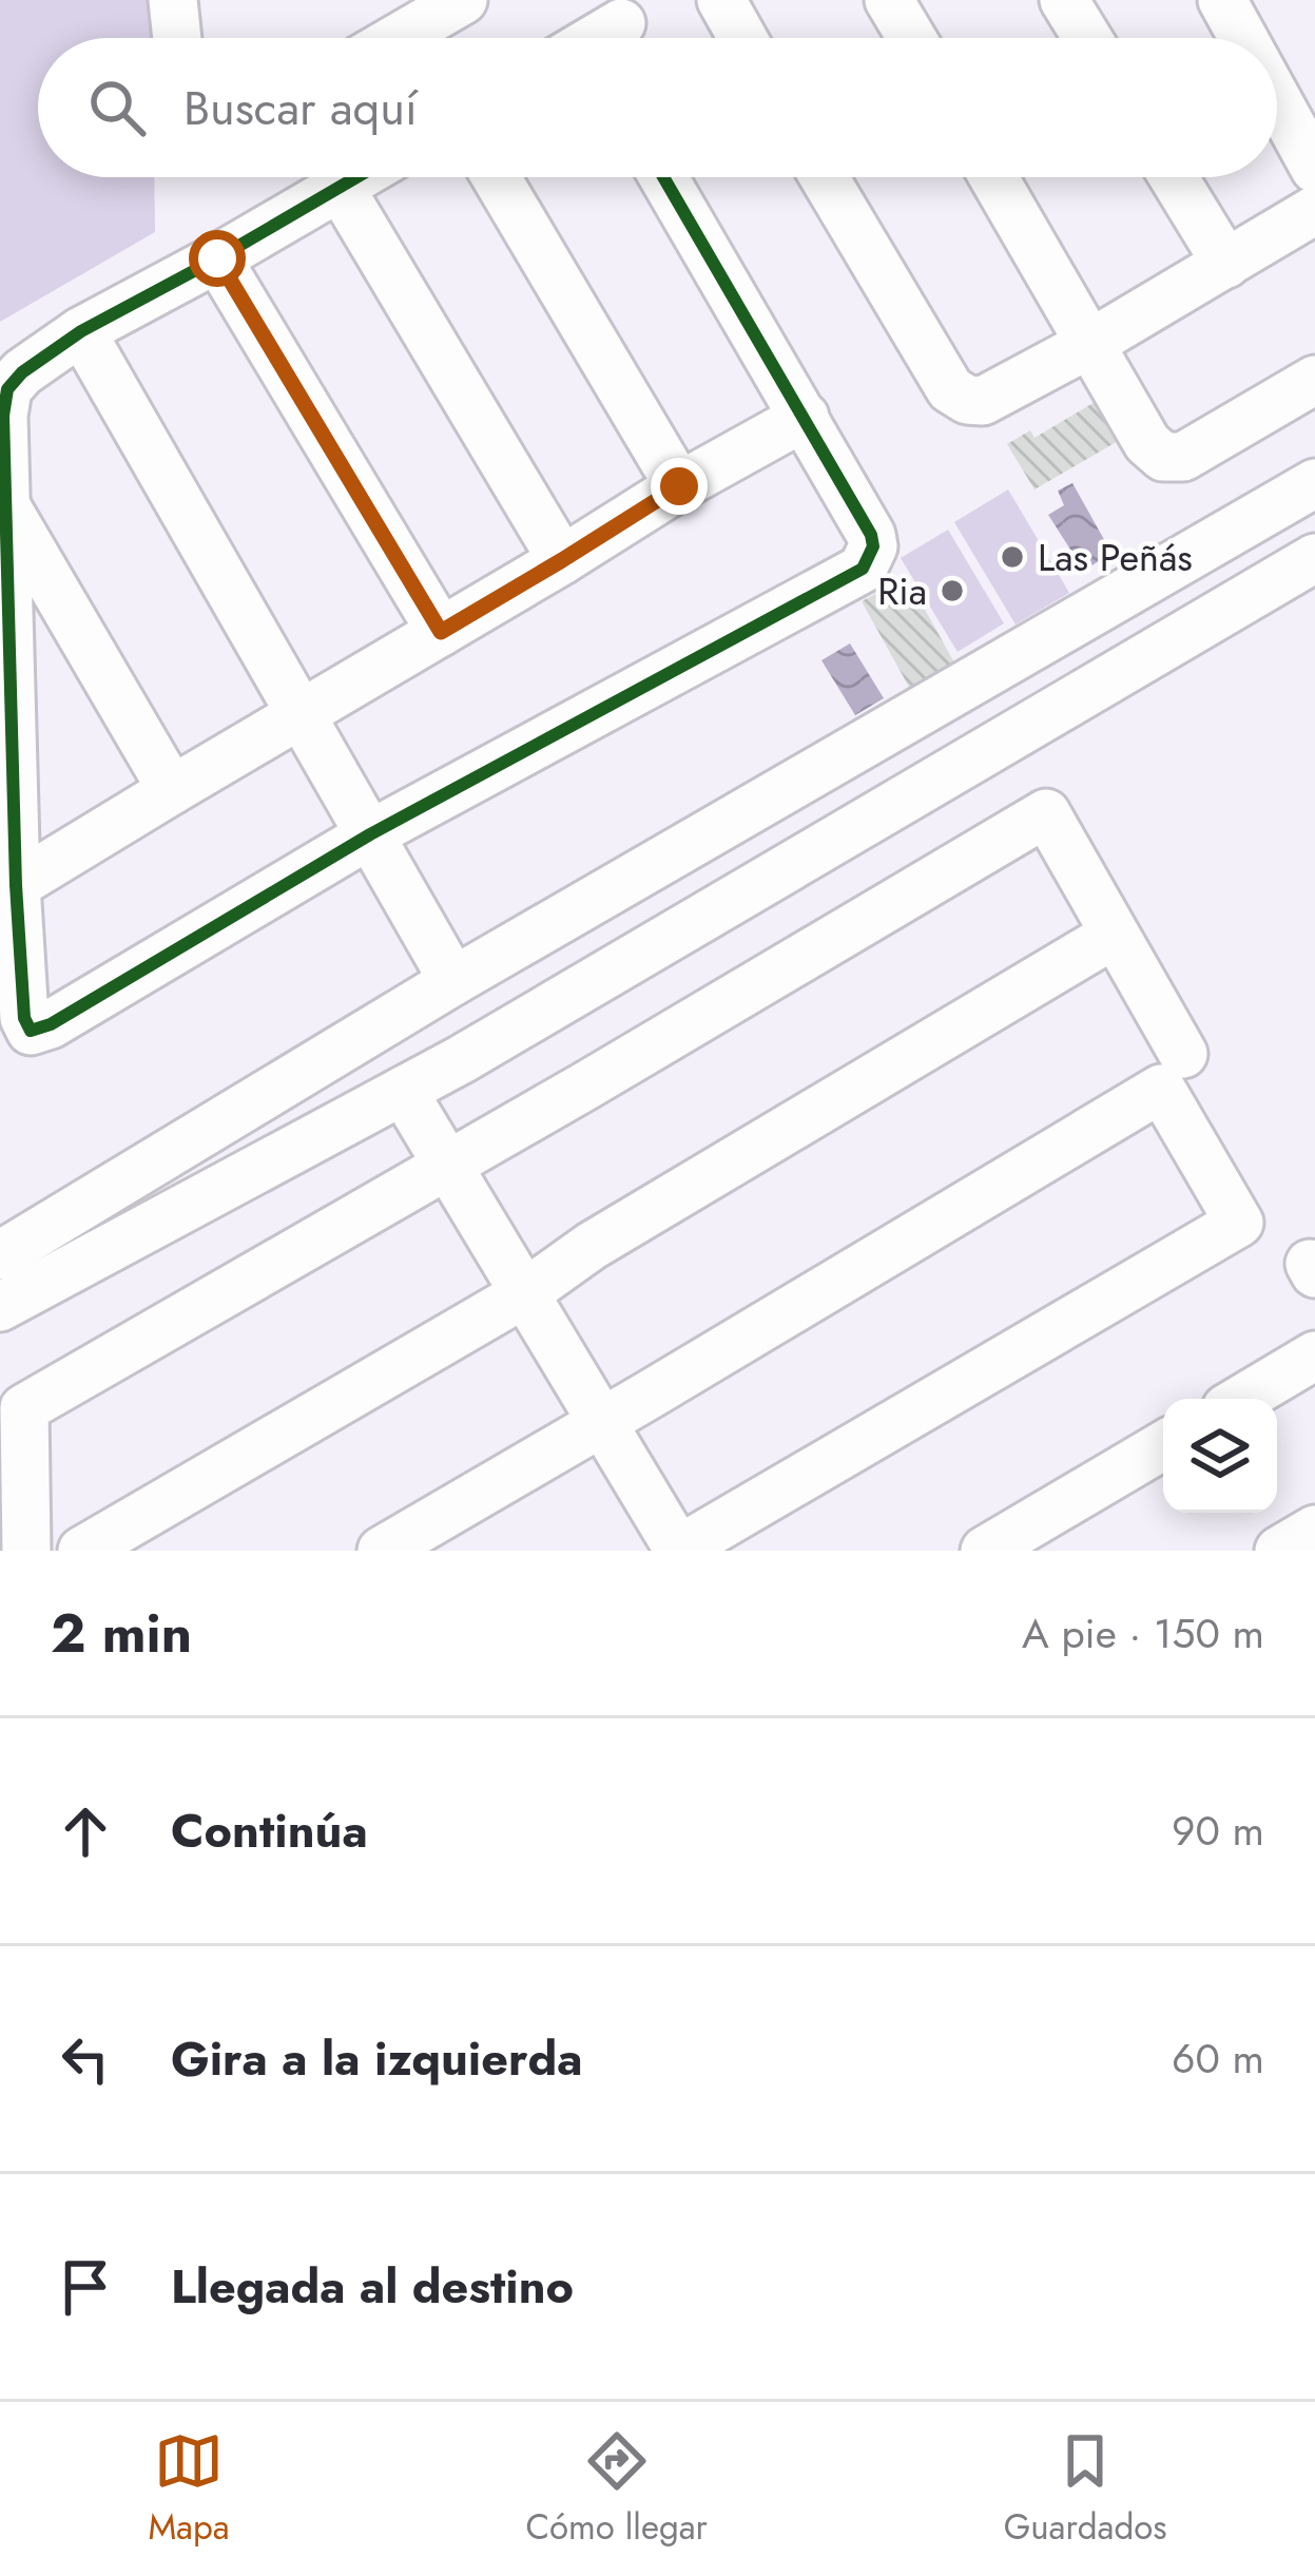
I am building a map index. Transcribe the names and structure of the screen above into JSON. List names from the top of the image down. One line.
{"places":["Las Peñás","Ria"],"page":{"search":"Buscar aquí","heading":["2 min","A pie · 150 m"],"list":[["Continúa","90 m"],["Gira a la izquierda","60 m"],"Llegada al destino"],"nav":["Mapa","Cómo llegar","Guardados"]}}
